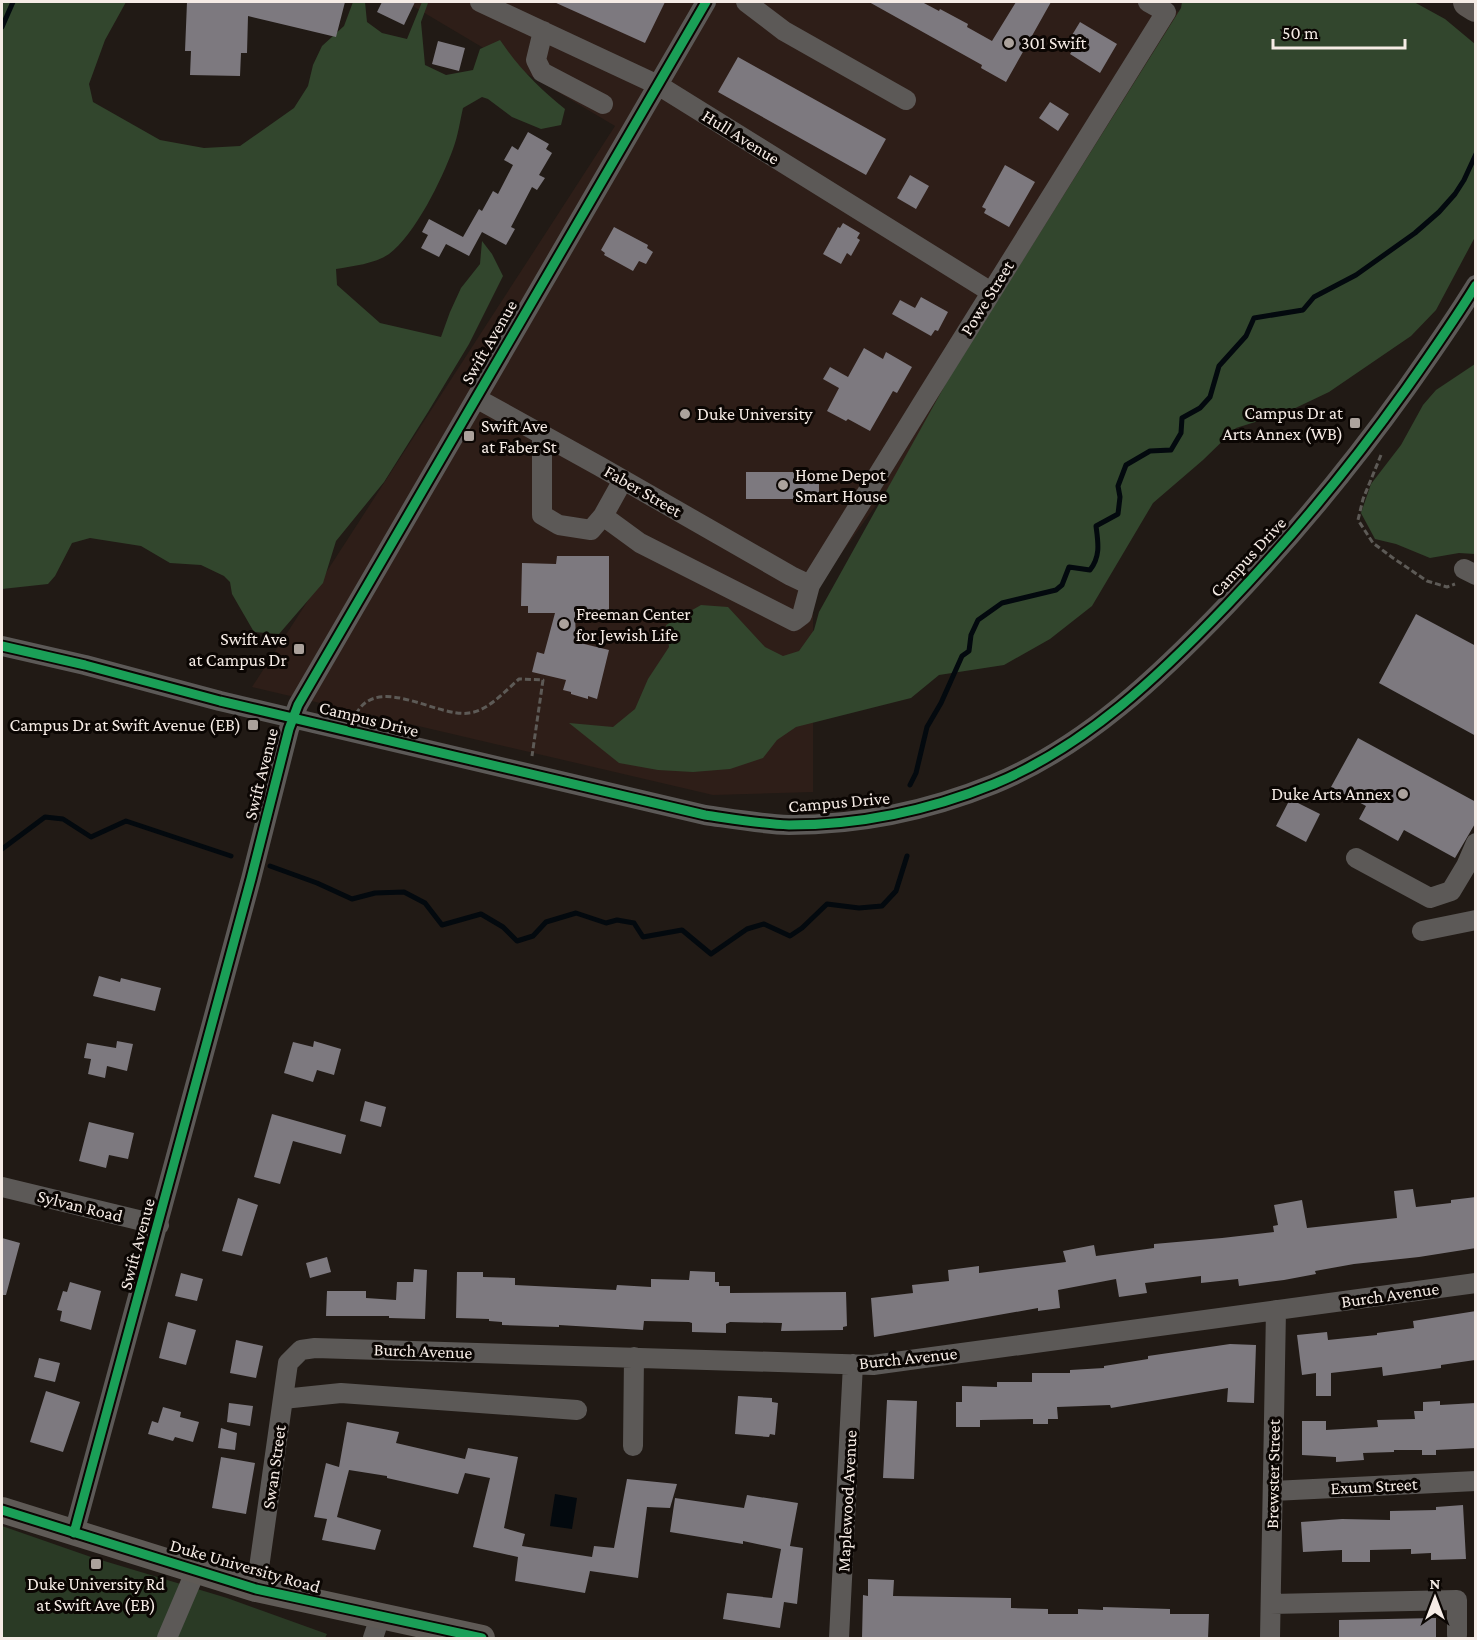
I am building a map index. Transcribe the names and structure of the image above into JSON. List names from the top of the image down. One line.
{"streets":{"main road":["Duke University Road"],"street":["Hull Avenue","Powe Street","Swift Avenue","Faber Street","Campus Drive","Sylvan Road","Burch Avenue","Swan Street","Brewster Street","Exum Street","Maplewood Avenue"]},"crossings":[["Hull Avenue","Powe Street"],["Hull Avenue","Swift Avenue"],["Powe Street","Faber Street"],["Swift Avenue","Faber Street"],["Swift Avenue","Campus Drive"],["Swift Avenue","Sylvan Road"],["Swift Avenue","Duke University Road"],["Burch Avenue","Swan Street"],["Burch Avenue","Brewster Street"],["Burch Avenue","Maplewood Avenue"],["Swan Street","Duke University Road"],["Brewster Street","Exum Street"]],"places":{"other":["301 Swift","Duke University","Home Depot Smart House","Freeman Center for Jewish Life","Duke Arts Annex"],"transit":["Campus Dr at Arts Annex (WB)","Swift Ave at Faber St","Swift Ave at Campus Dr","Campus Dr at Swift Avenue (EB)","Duke University Rd at Swift Ave (EB)"]},"scale_bar":"50 m","north":"top"}
